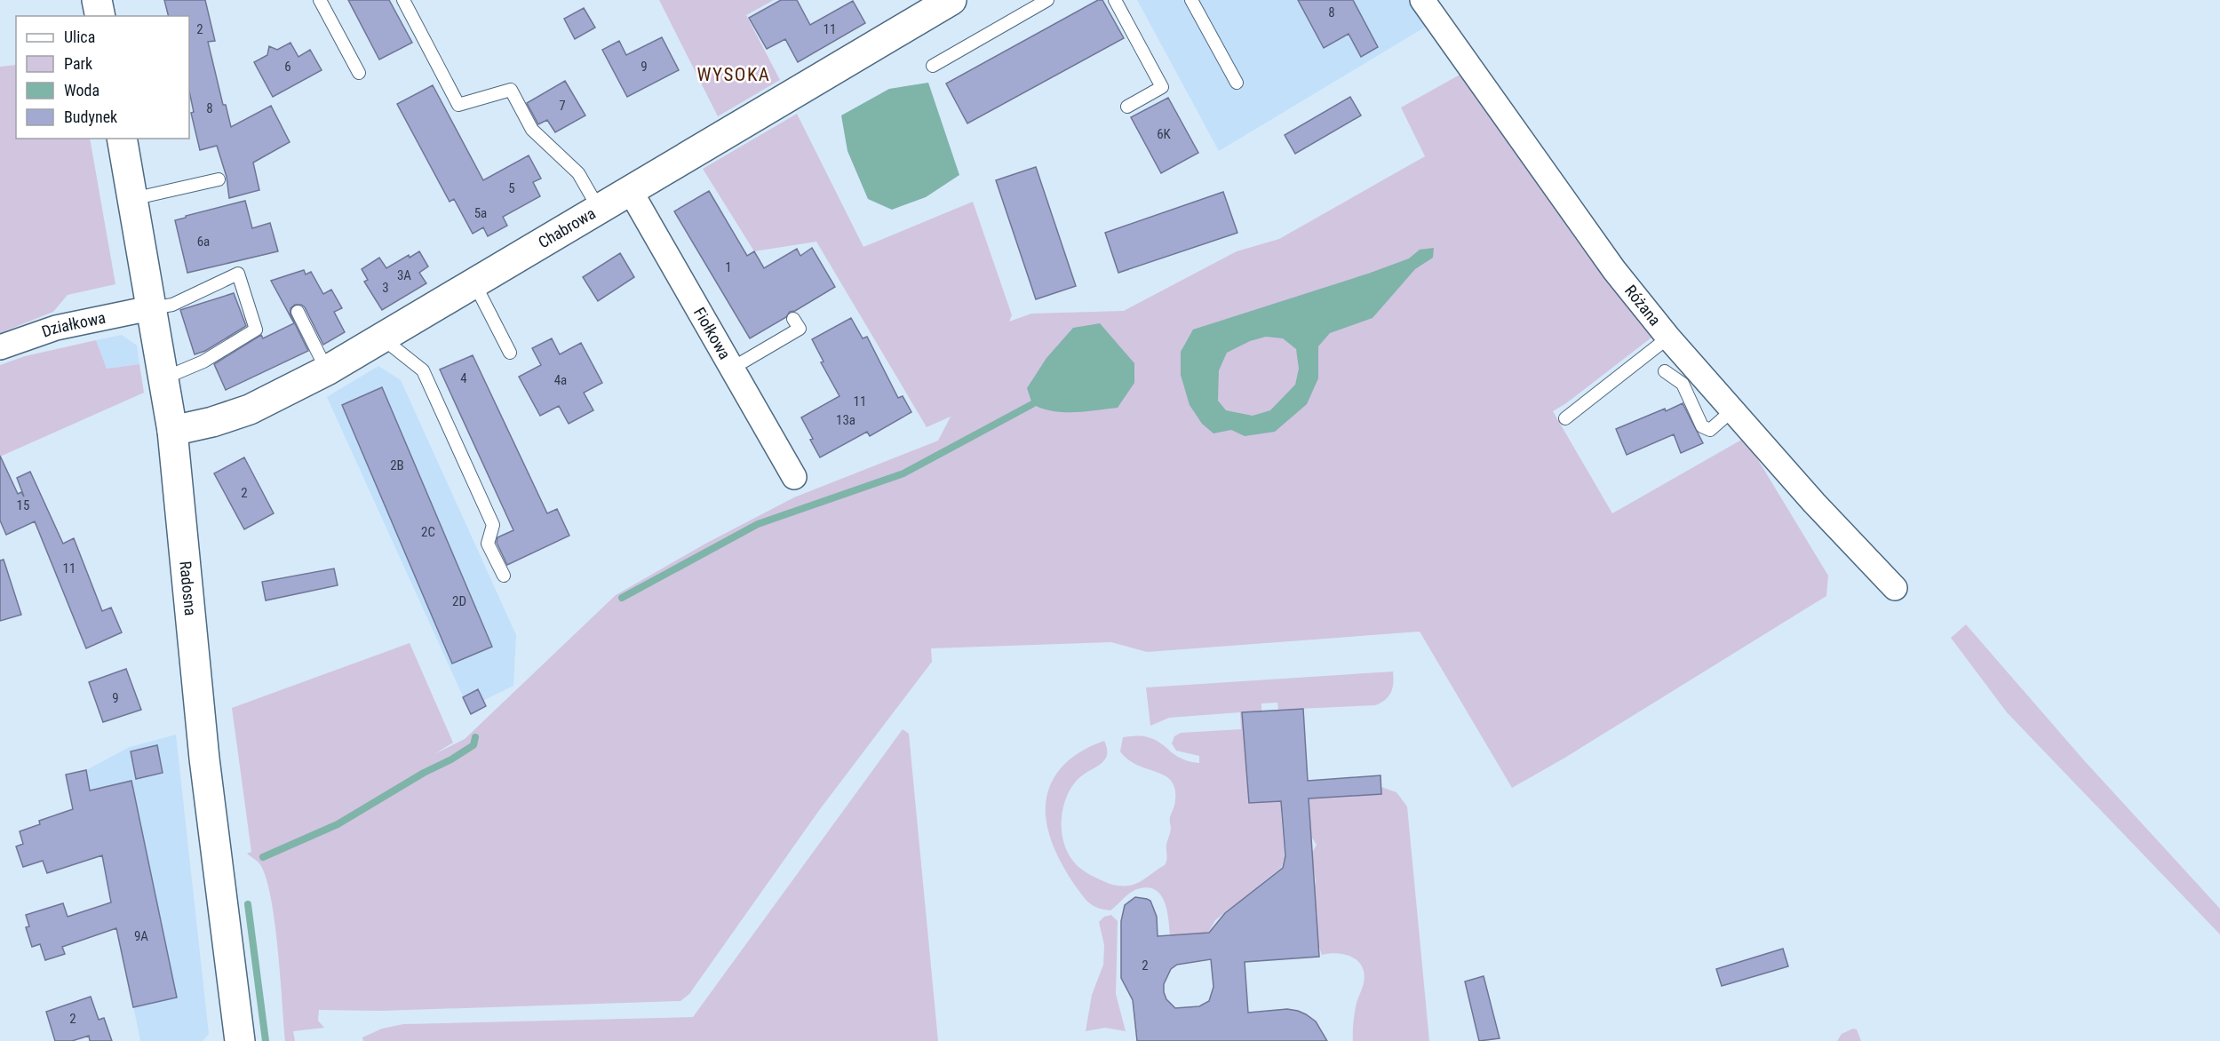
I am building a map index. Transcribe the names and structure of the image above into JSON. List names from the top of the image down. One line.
{"streets":{"street":["Chabrowa","Różana","Działkowa","Fiołkowa","Radosna"]},"crossings":[["Chabrowa","Fiołkowa"],["Chabrowa","Radosna"],["Działkowa","Radosna"]],"districts":["WYSOKA"],"house_numbers":["8","2","11","6","9","7","8","6K","5","5a","6a","1","3A","3","4","4a","11","13a","2B","2","15","2C","11","2D","9","9A","2","2"],"legend":["Ulica","Park","Woda","Budynek"]}
